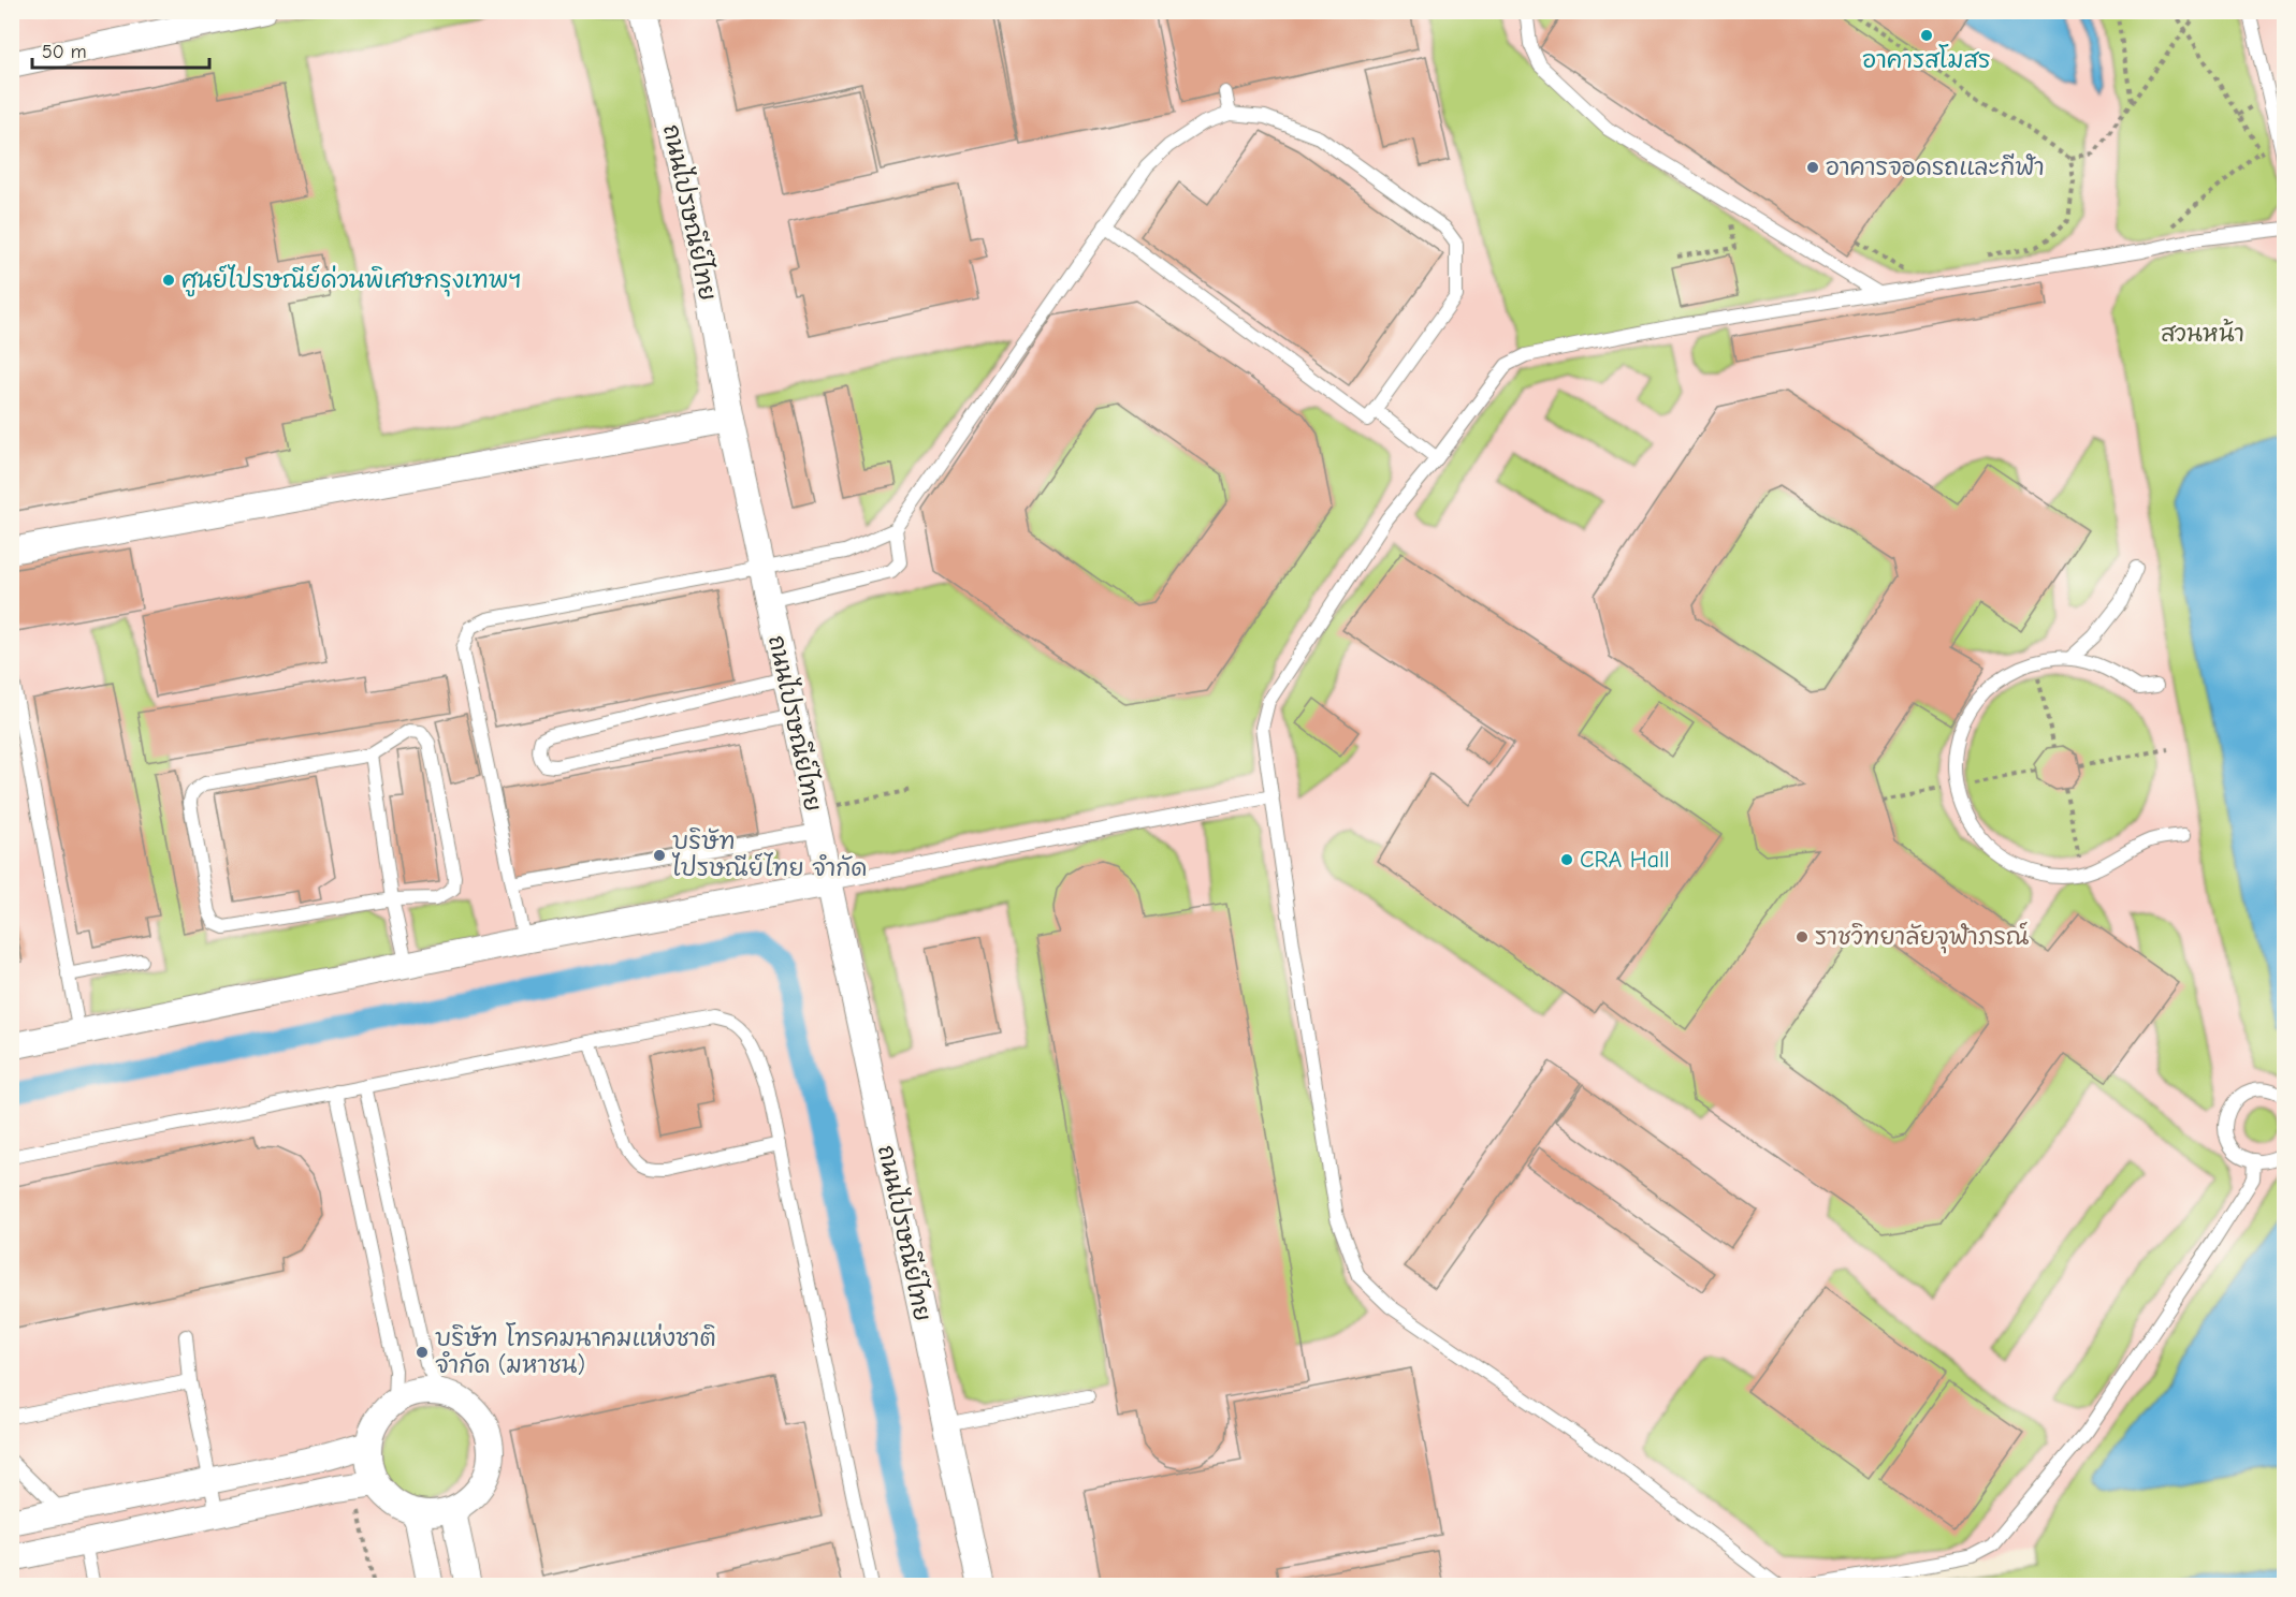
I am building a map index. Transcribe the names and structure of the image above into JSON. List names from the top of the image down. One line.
{"streets":{"street":["ถนนไปรษณีย์ไทย"]},"parks":["สวนหน้า"],"places":["อาคารสโมสร","อาคารจอดรถและกีฬา","ศูนย์ไปรษณีย์ด่วนพิเศษกรุงเทพฯ","บริษัท ไปรษณีย์ไทย จำกัด","CRA Hall","ราชวิทยาลัยจุฬาภรณ์","บริษัท โทรคมนาคมแห่งชาติ จำกัด (มหาชน)"],"scale_bar":"50 m"}
